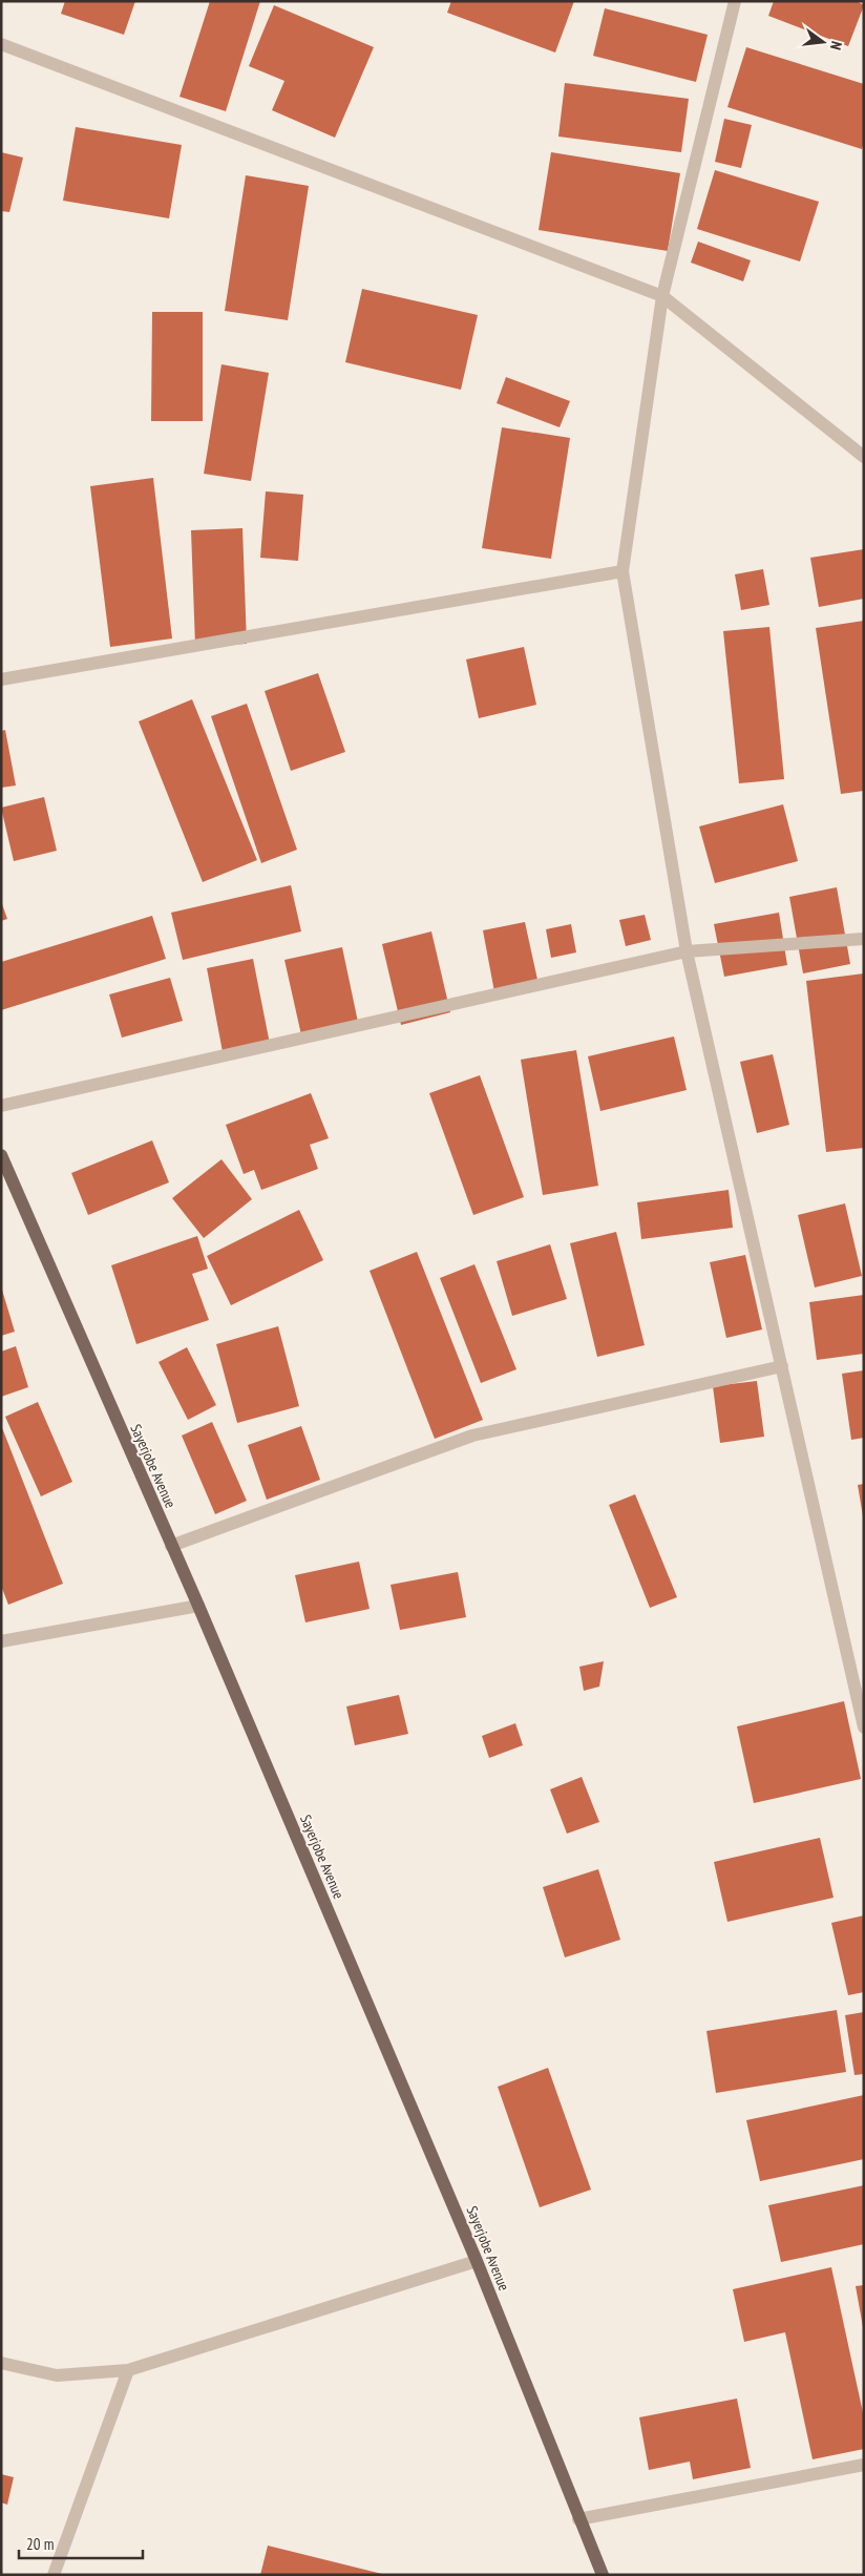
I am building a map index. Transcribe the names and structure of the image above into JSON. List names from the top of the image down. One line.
{"streets":{"main road":["Sayerjobe Avenue"]},"scale_bar":"20 m","north":"right"}
